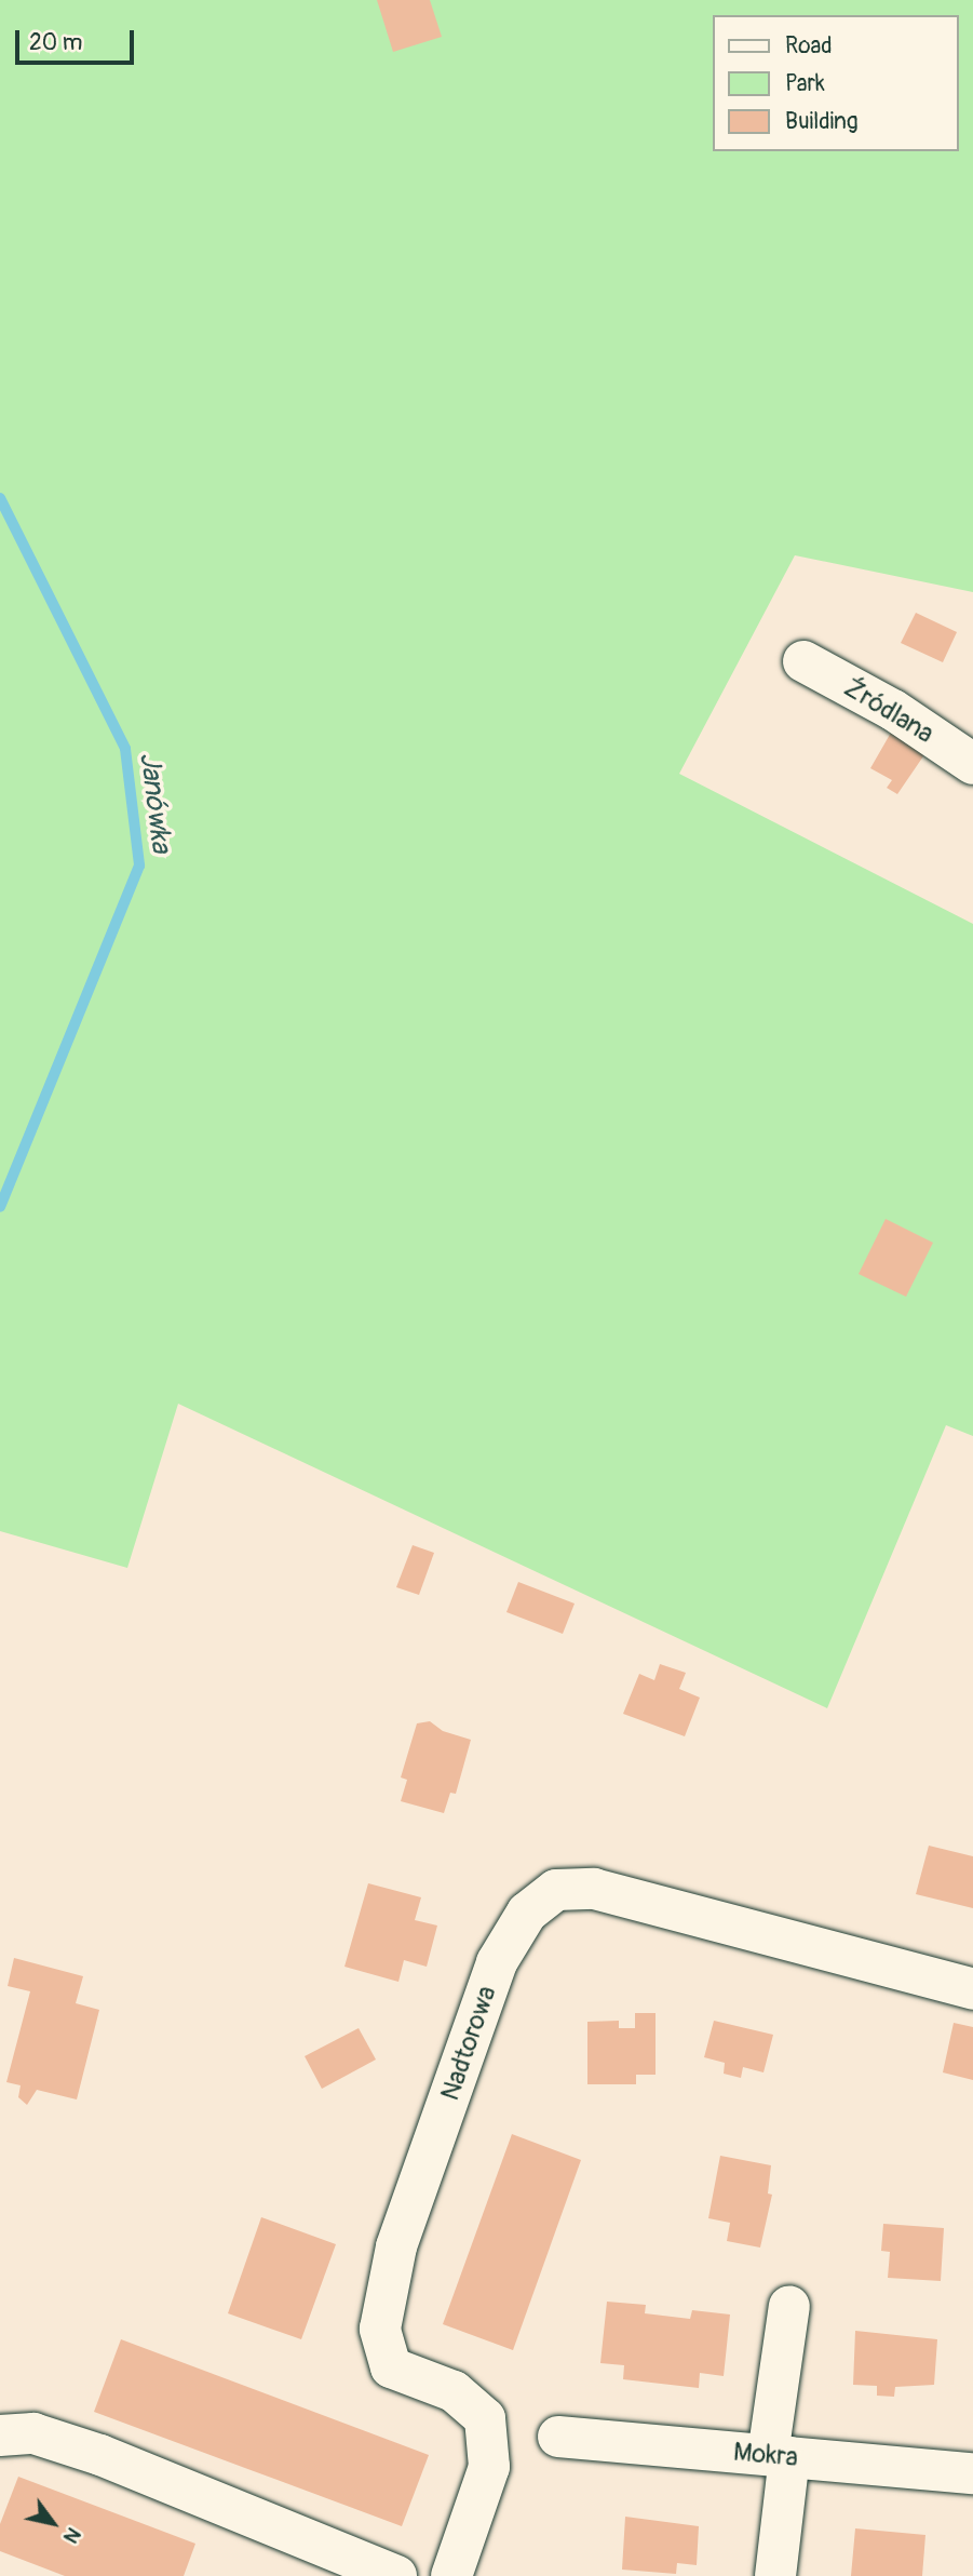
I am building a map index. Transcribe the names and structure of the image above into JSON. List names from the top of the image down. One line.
{"streets":{"street":["Źródlana","Nadtorowa","Mokra"]},"water":["Janówka"],"legend":["Road","Park","Building"],"scale_bar":"20 m","north":"bottom right"}
